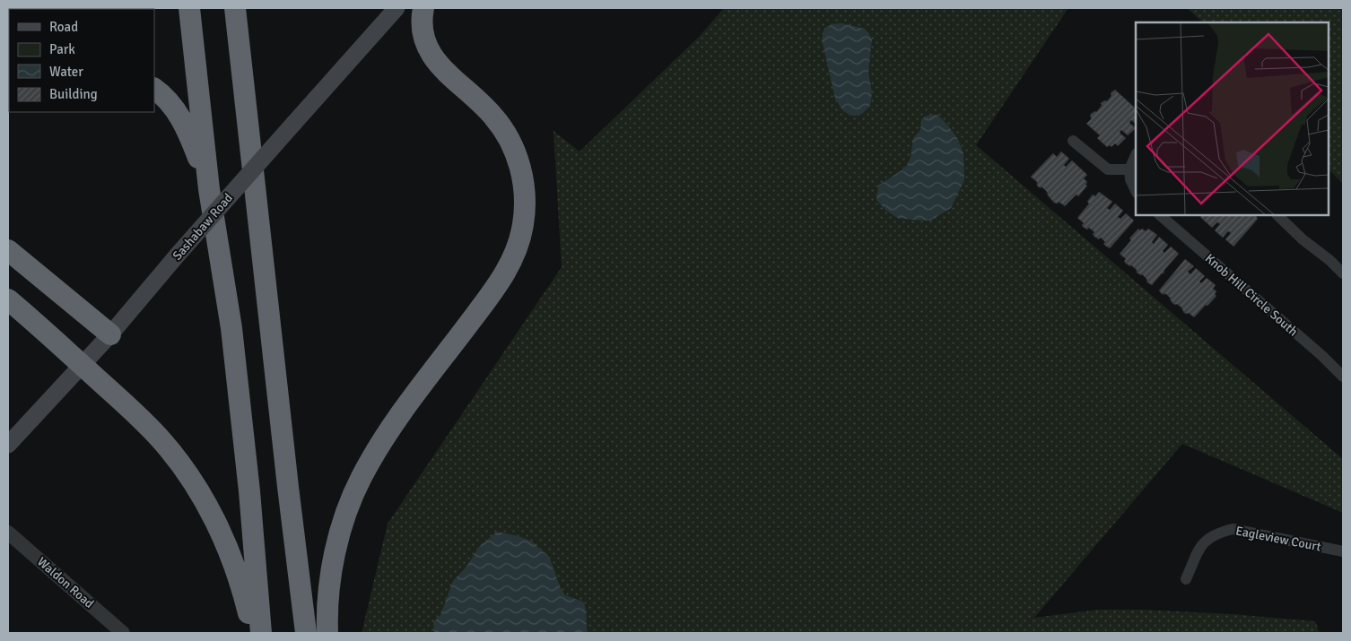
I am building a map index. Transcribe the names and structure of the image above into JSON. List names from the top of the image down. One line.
{"streets":{"main road":["Sashabaw Road"],"street":["Knob Hill Circle South","Eagleview Court","Waldon Road"]},"legend":["Road","Park","Water","Building"]}
